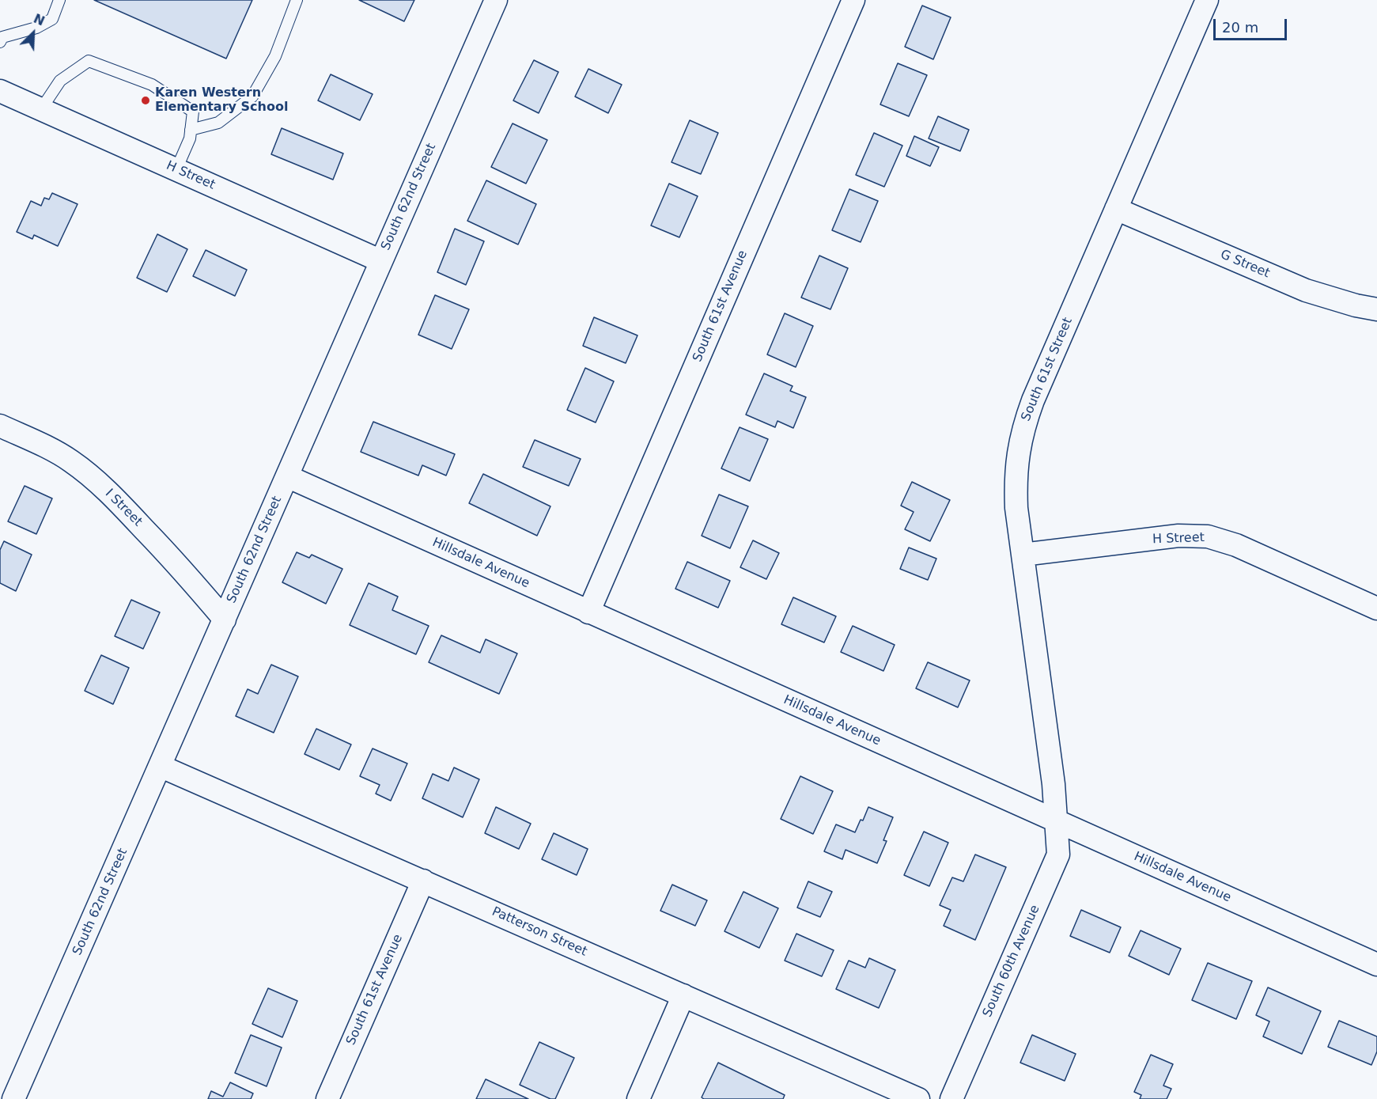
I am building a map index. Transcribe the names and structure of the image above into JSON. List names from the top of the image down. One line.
{"streets":{"street":["H Street","South 62nd Street","G Street","South 61st Avenue","South 61st Street","I Street","Hillsdale Avenue","Patterson Street","South 60th Avenue"]},"crossings":[["H Street","South 62nd Street"],["H Street","South 61st Street"],["South 62nd Street","I Street"],["South 62nd Street","Hillsdale Avenue"],["South 62nd Street","Patterson Street"],["G Street","South 61st Street"],["South 61st Avenue","Hillsdale Avenue"],["South 61st Avenue","Patterson Street"],["South 61st Street","Hillsdale Avenue"],["South 61st Street","South 60th Avenue"],["Hillsdale Avenue","South 60th Avenue"]],"places":["Karen Western Elementary School"],"scale_bar":"20 m","north":"top right"}
